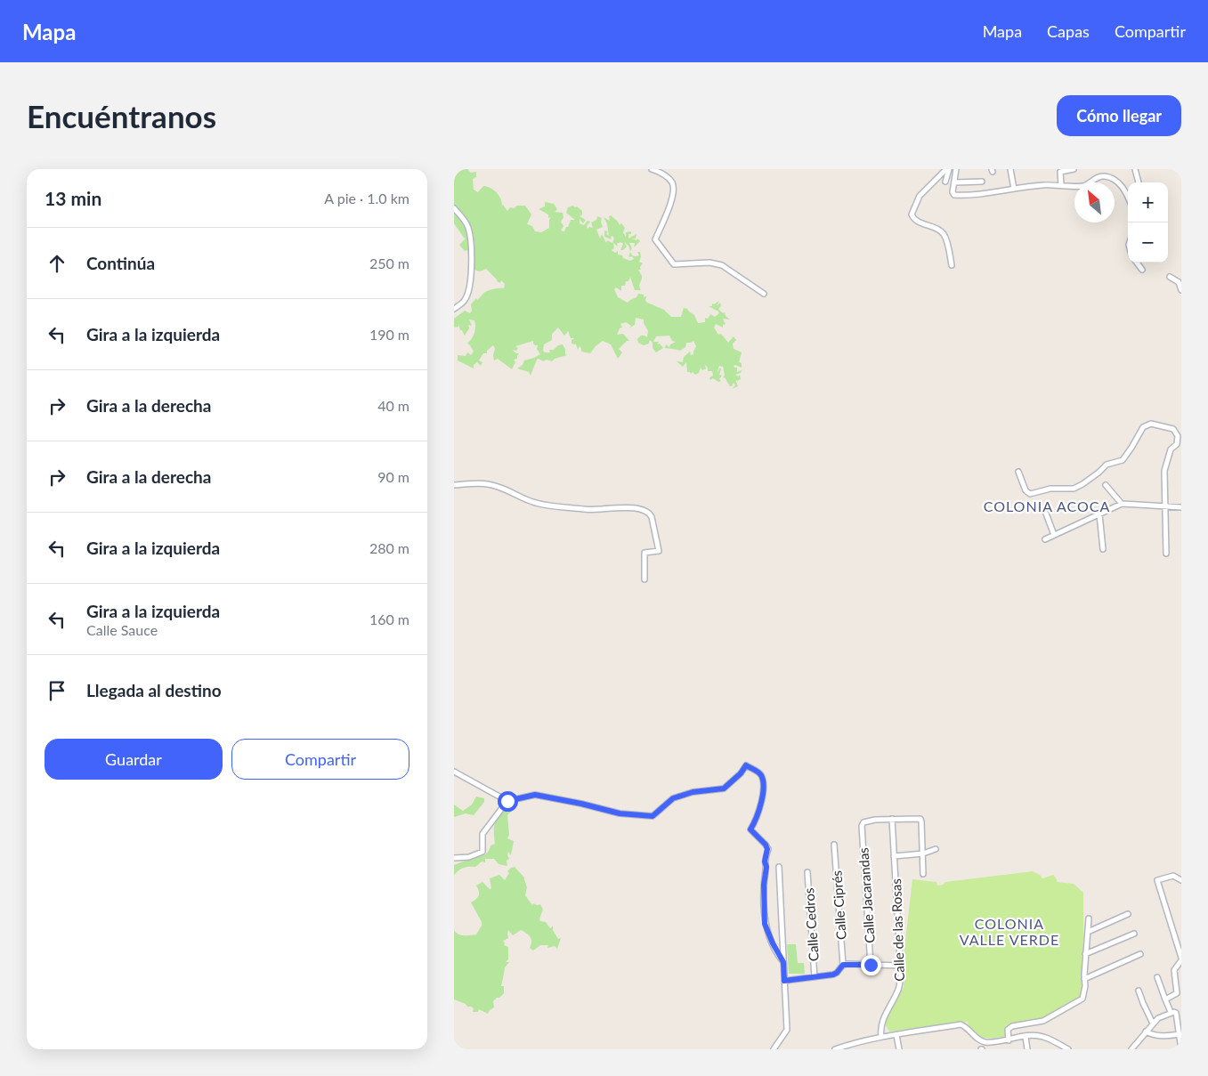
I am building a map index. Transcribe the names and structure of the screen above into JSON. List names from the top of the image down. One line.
{"streets":{"street":["Calle Jacarandas","Calle Ciprés","Calle Cedros","Calle de las Rosas"]},"crossings":[["Calle Jacarandas","Calle de las Rosas"]],"districts":["COLONIA ACOCA","COLONIA VALLE VERDE"],"north":"top left","page":{"header":"Mapa","nav":["Mapa","Capas","Compartir"],"buttons":["Cómo llegar",["Guardar","Compartir"]],"title":"Encuéntranos","heading":["13 min","A pie · 1.0 km"],"map_buttons":["+","−"],"list":[["Continúa","250 m"],["Gira a la izquierda","190 m"],["Gira a la derecha","40 m"],["Gira a la derecha","90 m"],["Gira a la izquierda","280 m"],["Gira a la izquierda","Calle Sauce","160 m"],"Llegada al destino"]}}
